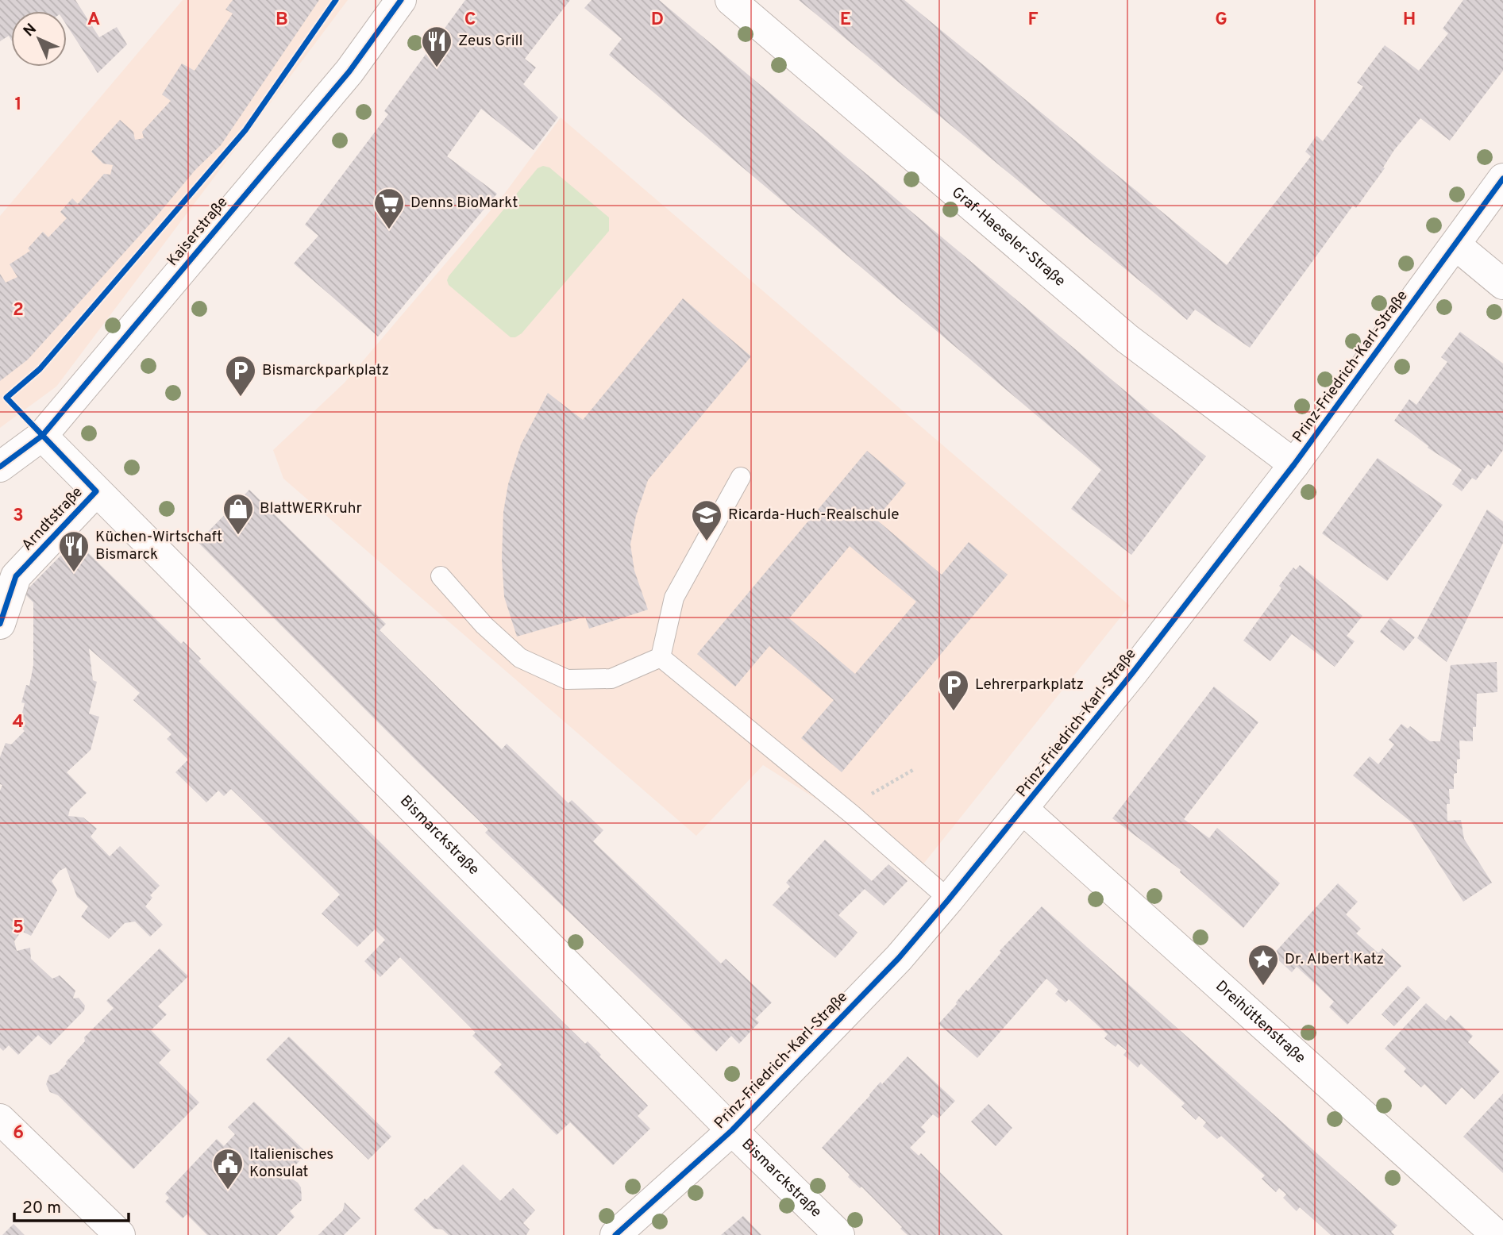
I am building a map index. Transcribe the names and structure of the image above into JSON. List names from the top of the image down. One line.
{"streets":{"street":["Kaiserstraße","Graf-Haeseler-Straße","Prinz-Friedrich-Karl-Straße","Arndtstraße","Bismarckstraße","Dreihüttenstraße"]},"crossings":[["Kaiserstraße","Bismarckstraße"],["Graf-Haeseler-Straße","Prinz-Friedrich-Karl-Straße"],["Prinz-Friedrich-Karl-Straße","Bismarckstraße"],["Prinz-Friedrich-Karl-Straße","Dreihüttenstraße"],["Arndtstraße","Bismarckstraße"]],"places":{"restaurant":["Zeus Grill","Küchen-Wirtschaft Bismarck"],"supermarket":["Denns BioMarkt"],"parking":["Bismarckparkplatz","Lehrerparkplatz"],"shop":["BlattWERKruhr"],"school or university":["Ricarda-Huch-Realschule"],"place":["Dr. Albert Katz"],"public building":["Italienisches Konsulat"]},"scale_bar":"20 m","north":"top left","grid":{"columns":["A","B","C","D","E","F","G","H"],"rows":["1","2","3","4","5","6"]}}
